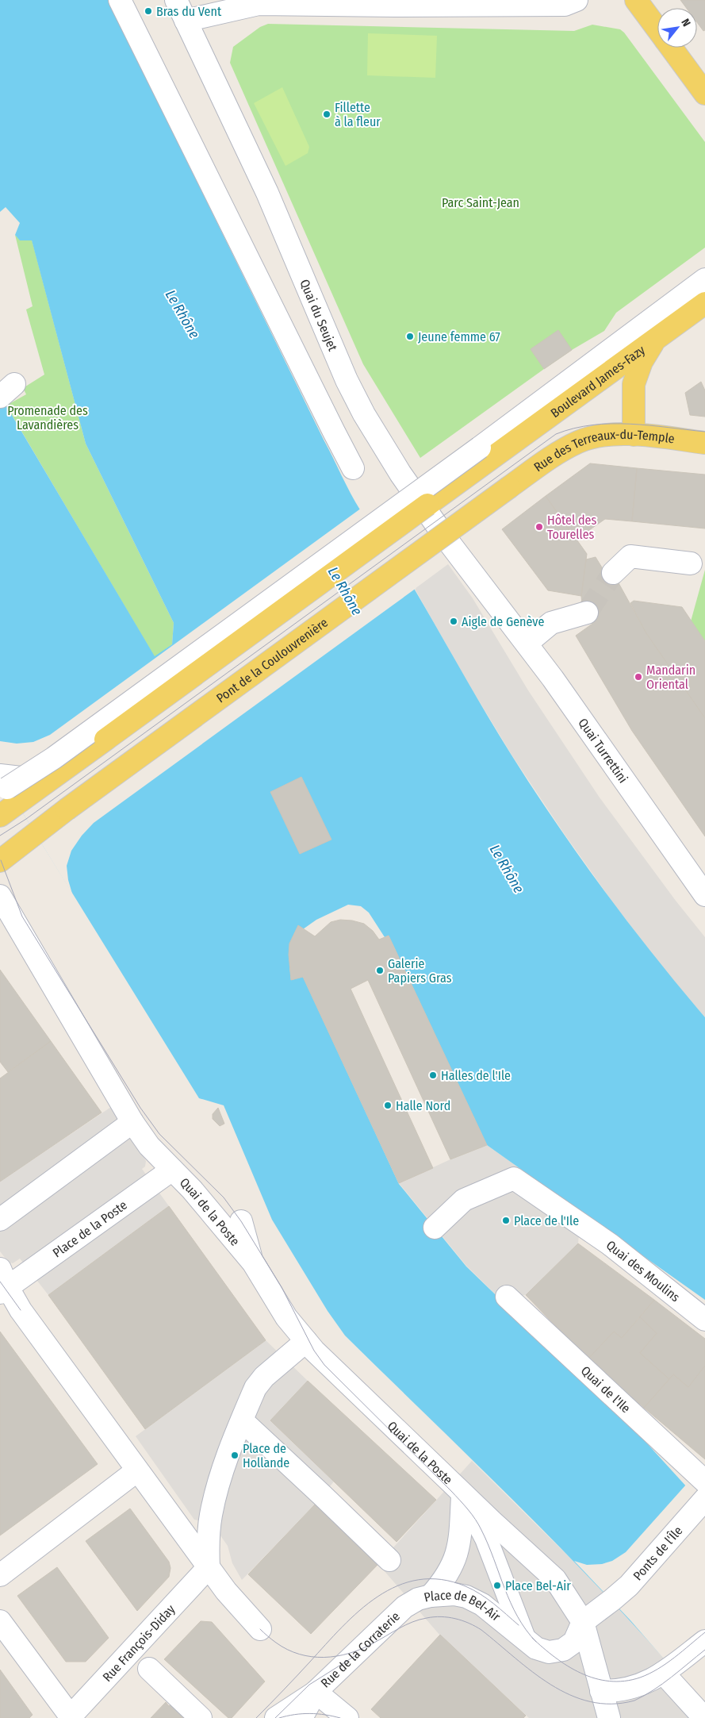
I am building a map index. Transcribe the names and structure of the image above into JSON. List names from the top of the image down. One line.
{"streets":{"main road":["Boulevard James-Fazy","Rue des Terreaux-du-Temple","Pont de la Coulouvrenière"],"street":["Quai du Seujet","Quai Turrettini","Quai de la Poste","Place de la Poste","Quai des Moulins","Quai de l'Ile","Ponts de l'Île","Place de Bel-Air","Rue François-Diday","Rue de la Corraterie"]},"crossings":[["Quai du Seujet","Quai Turrettini"],["Rue des Terreaux-du-Temple","Pont de la Coulouvrenière"],["Quai de la Poste","Place de la Poste"],["Quai de la Poste","Place de Bel-Air"],["Ponts de l'Île","Place de Bel-Air"],["Place de Bel-Air","Rue de la Corraterie"]],"water":["Le Rhône"],"parks":["Parc Saint-Jean","Promenade des Lavandières"],"places":["Bras du Vent","Fillette à la fleur","Jeune femme 67","Hôtel des Tourelles","Aigle de Genève","Mandarin Oriental","Galerie Papiers Gras","Halles de l'Ile","Halle Nord","Place de l'Ile","Place de Hollande","Place Bel-Air"],"north":"top right"}
